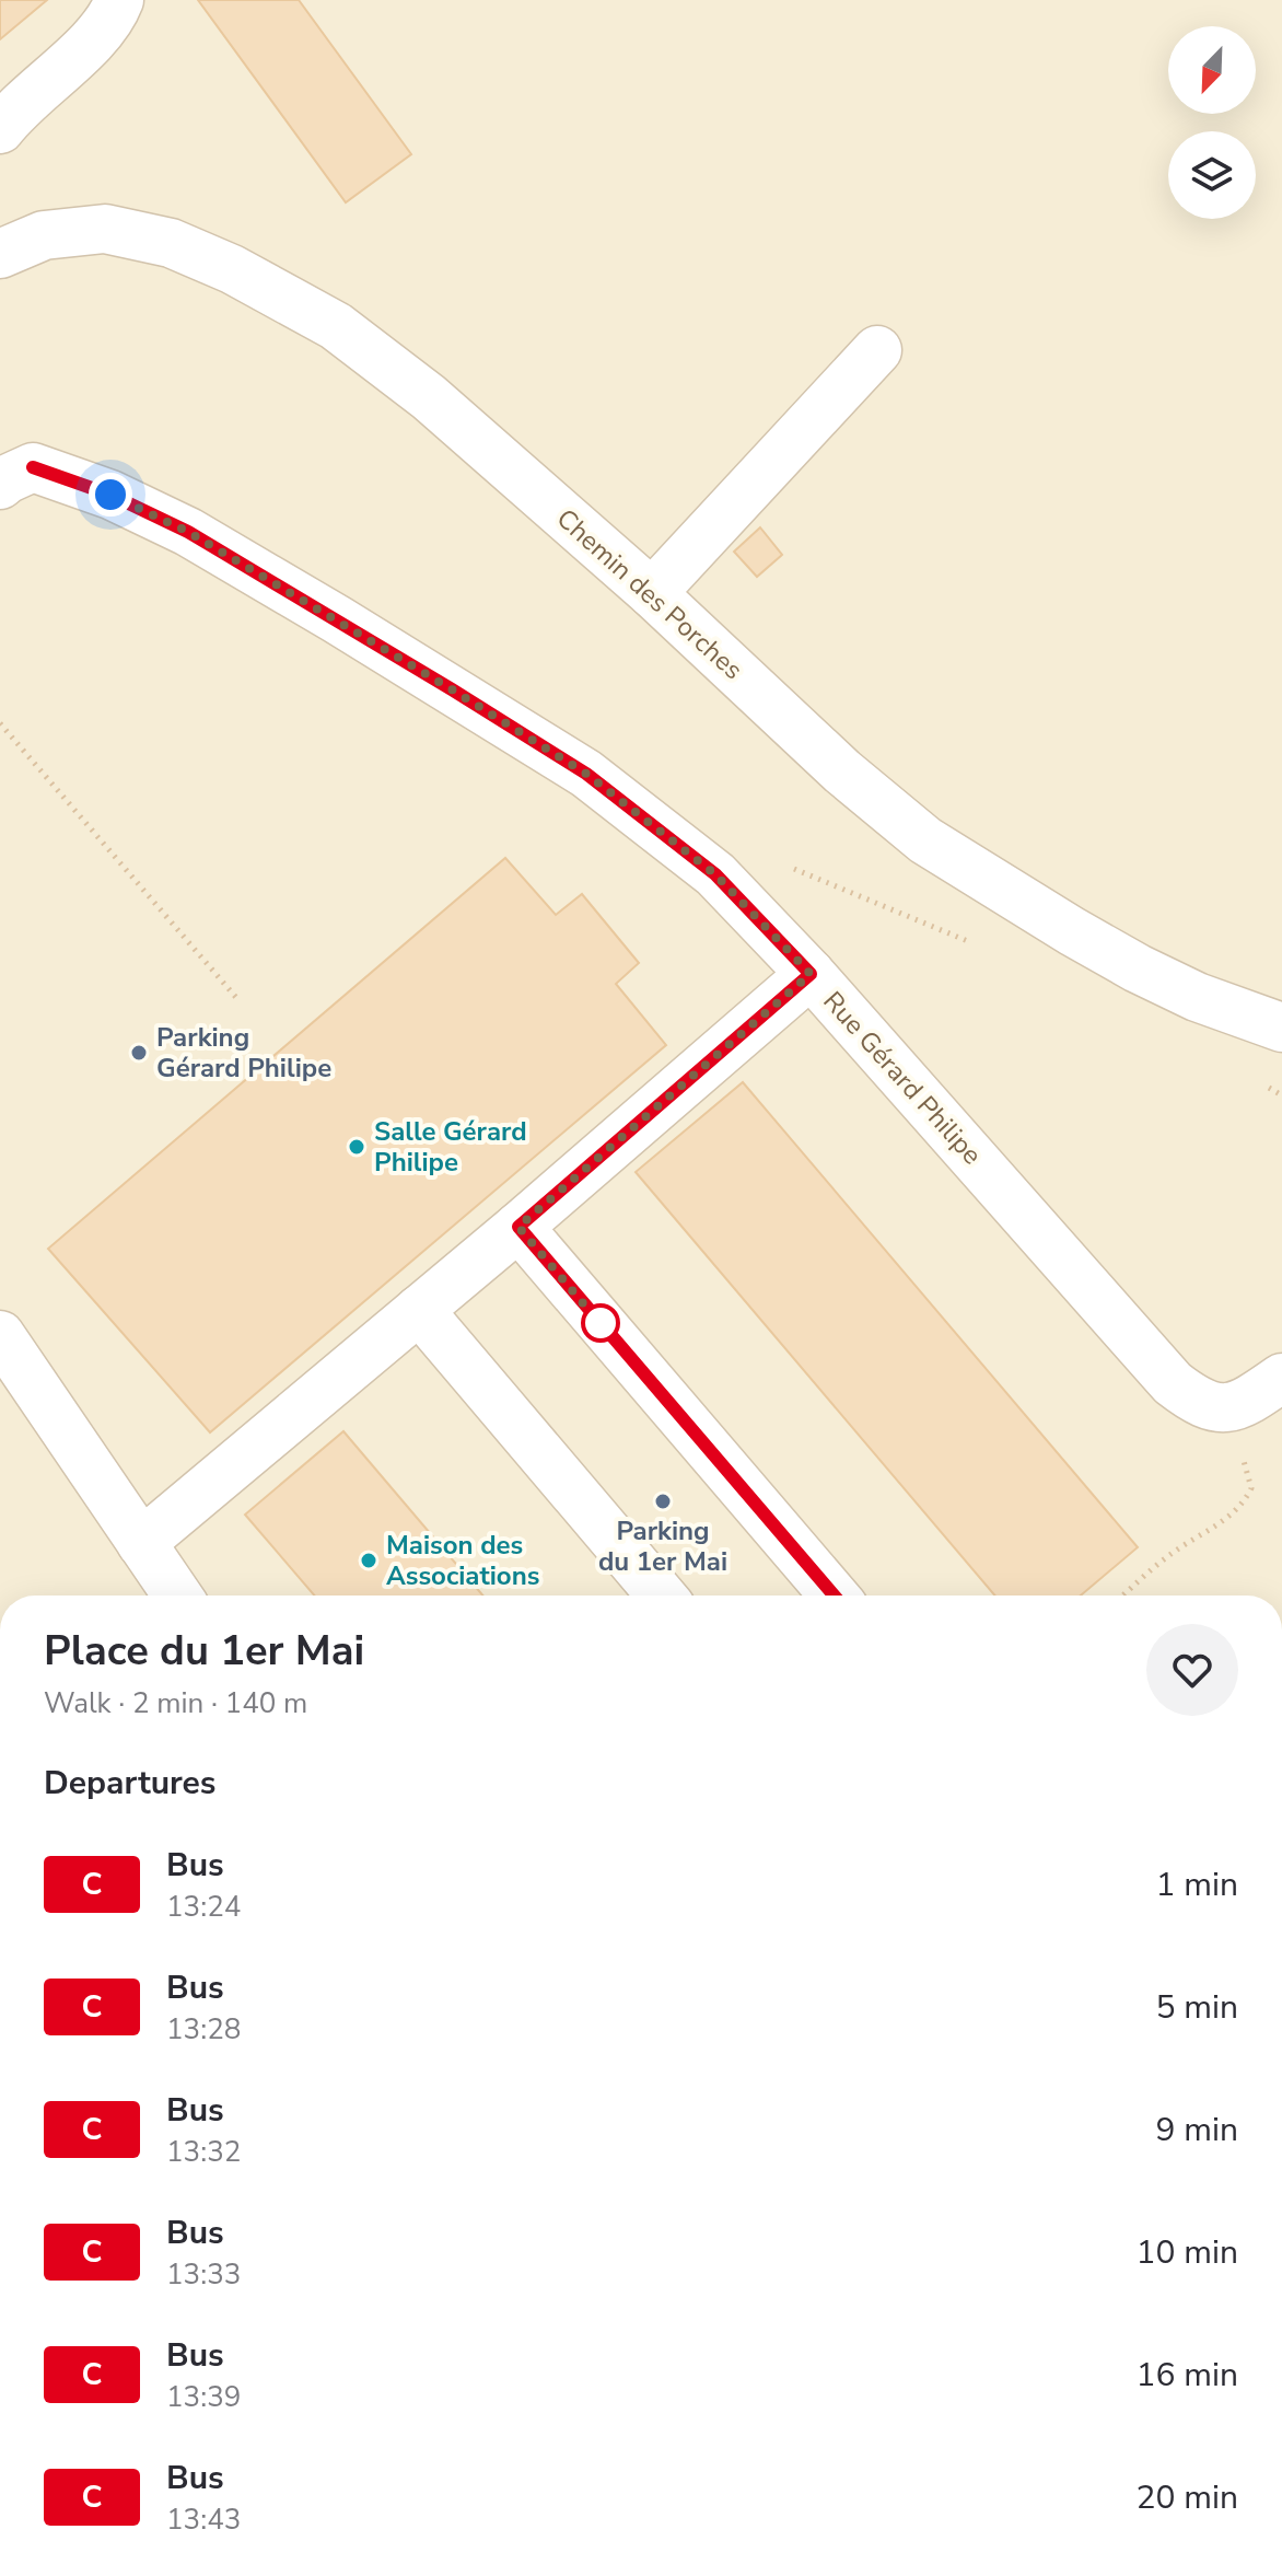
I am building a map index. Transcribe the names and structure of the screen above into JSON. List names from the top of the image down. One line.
{"streets":{"street":["Chemin des Porches","Rue Gérard Philipe"]},"places":["Parking Gérard Philipe","Salle Gérard Philipe","Parking du 1er Mai","Maison des Associations"],"lines":["bus line C"],"north":"bottom left","page":{"heading":[["Place du 1er Mai","Walk · 2 min · 140 m"],"Departures"],"list":[{"mark":"C","name":"Bus","note":"13:24","value":"1 min"},{"mark":"C","name":"Bus","note":"13:28","value":"5 min"},{"mark":"C","name":"Bus","note":"13:32","value":"9 min"},{"mark":"C","name":"Bus","note":"13:33","value":"10 min"},{"mark":"C","name":"Bus","note":"13:39","value":"16 min"},{"mark":"C","name":"Bus","note":"13:43","value":"20 min"}]}}
